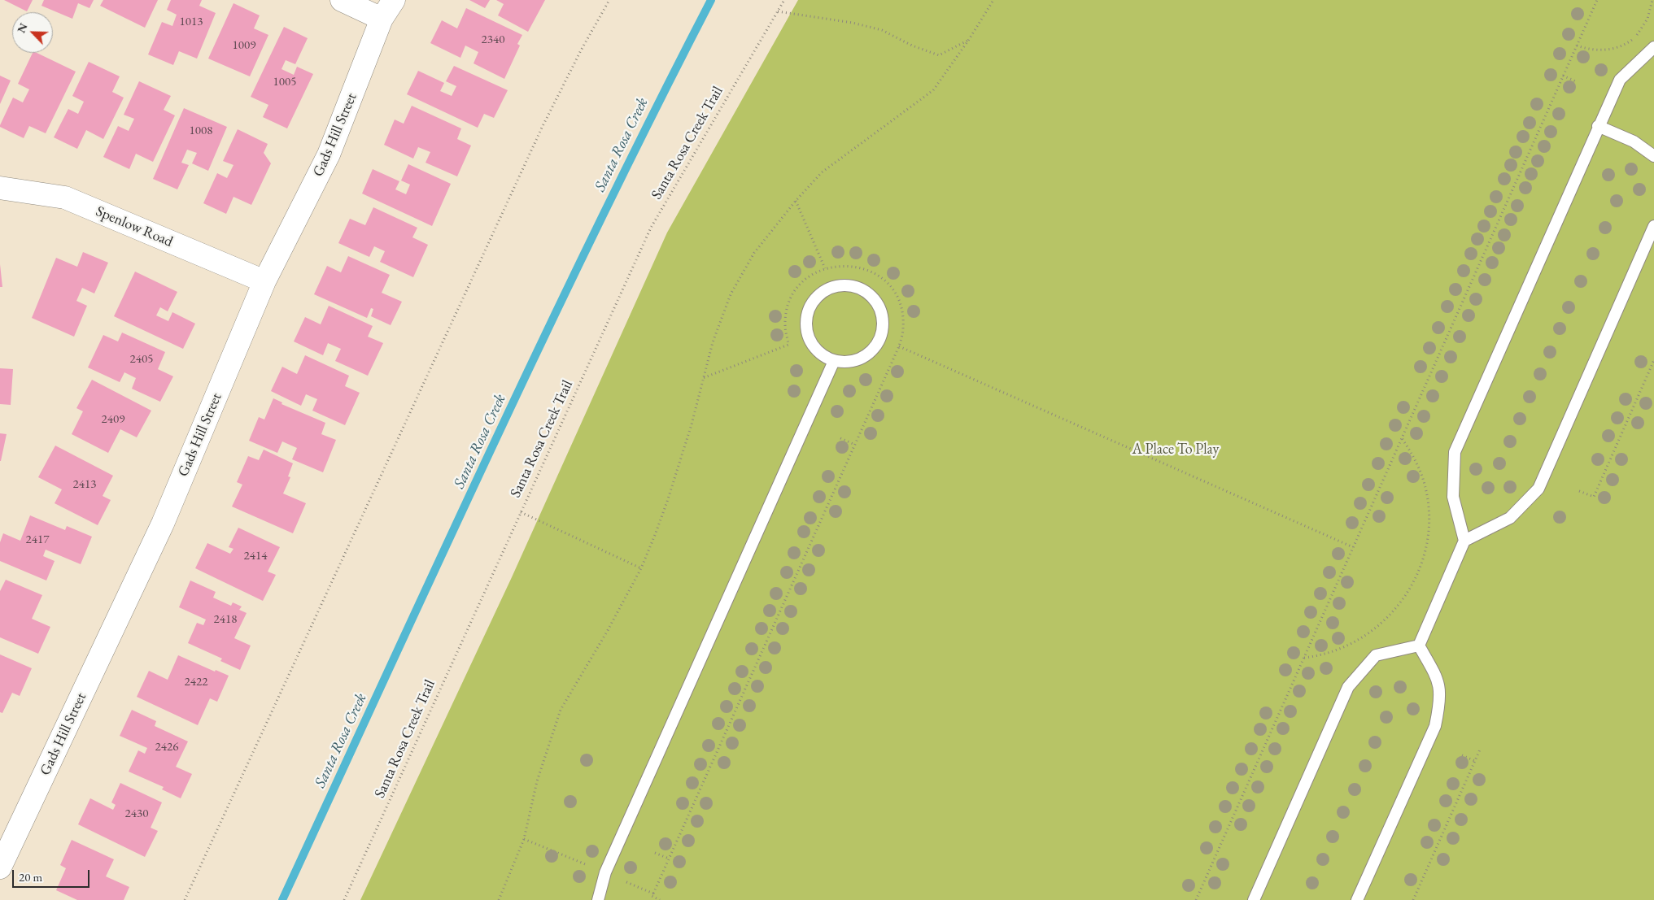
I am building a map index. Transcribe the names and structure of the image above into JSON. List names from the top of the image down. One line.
{"streets":{"street":["Gads Hill Street","Spenlow Road"],"path":["Santa Rosa Creek Trail"]},"crossings":[["Gads Hill Street","Spenlow Road"]],"water":["Santa Rosa Creek"],"parks":["A Place To Play"],"house_numbers":["1013","2340","1009","1005","1008","2405","2409","2413","2417","2414","2418","2422","2426","2430"],"scale_bar":"20 m","north":"top left"}
